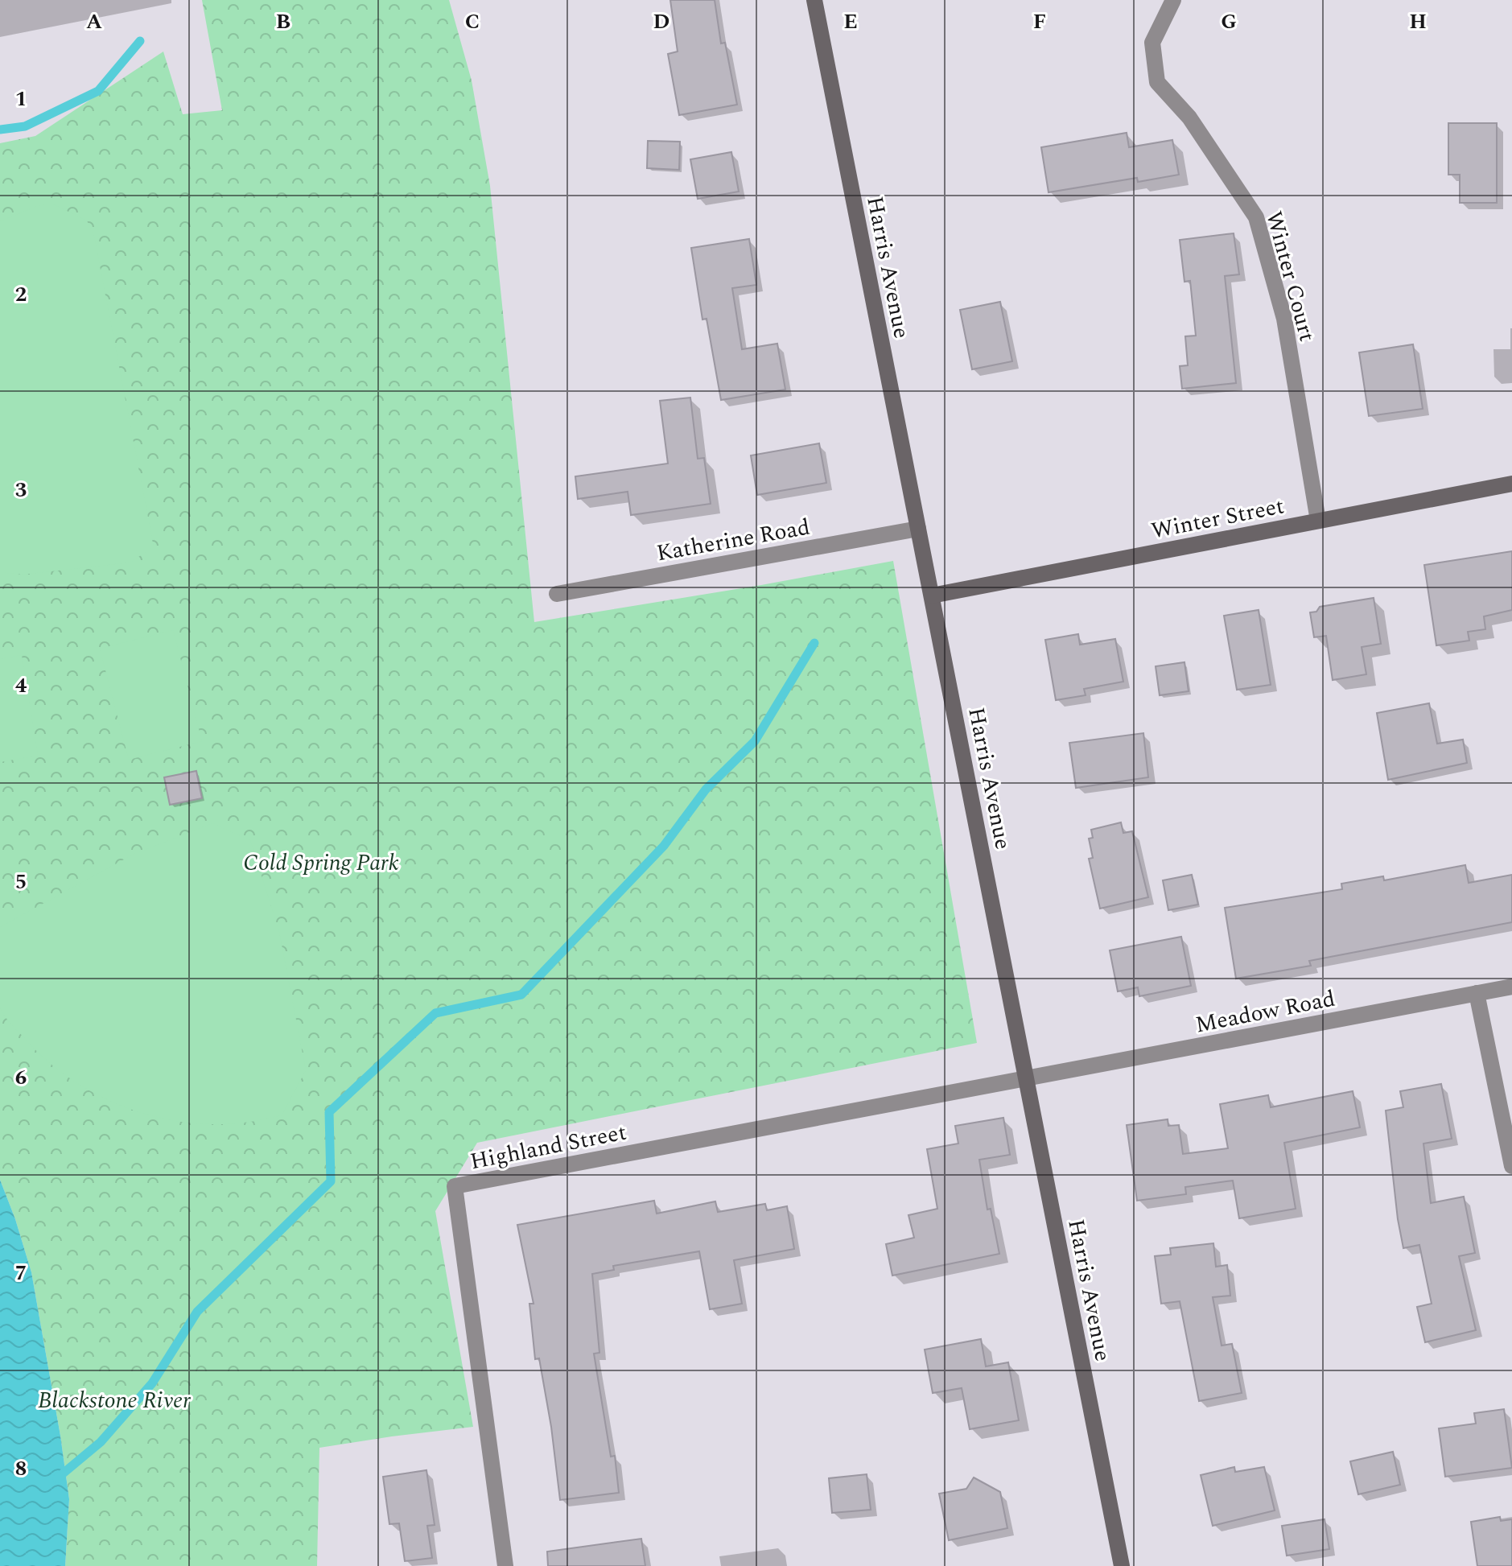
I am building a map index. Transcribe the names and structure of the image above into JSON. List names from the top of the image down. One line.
{"streets":{"main road":["Harris Avenue","Winter Street"],"street":["Winter Court","Katherine Road","Meadow Road","Highland Street"]},"crossings":[["Harris Avenue","Winter Street"],["Harris Avenue","Katherine Road"],["Harris Avenue","Meadow Road"],["Harris Avenue","Highland Street"],["Winter Court","Winter Street"],["Meadow Road","Highland Street"]],"parks":["Cold Spring Park","Blackstone River"],"grid":{"columns":["A","B","C","D","E","F","G","H"],"rows":["1","2","3","4","5","6","7","8"]}}
